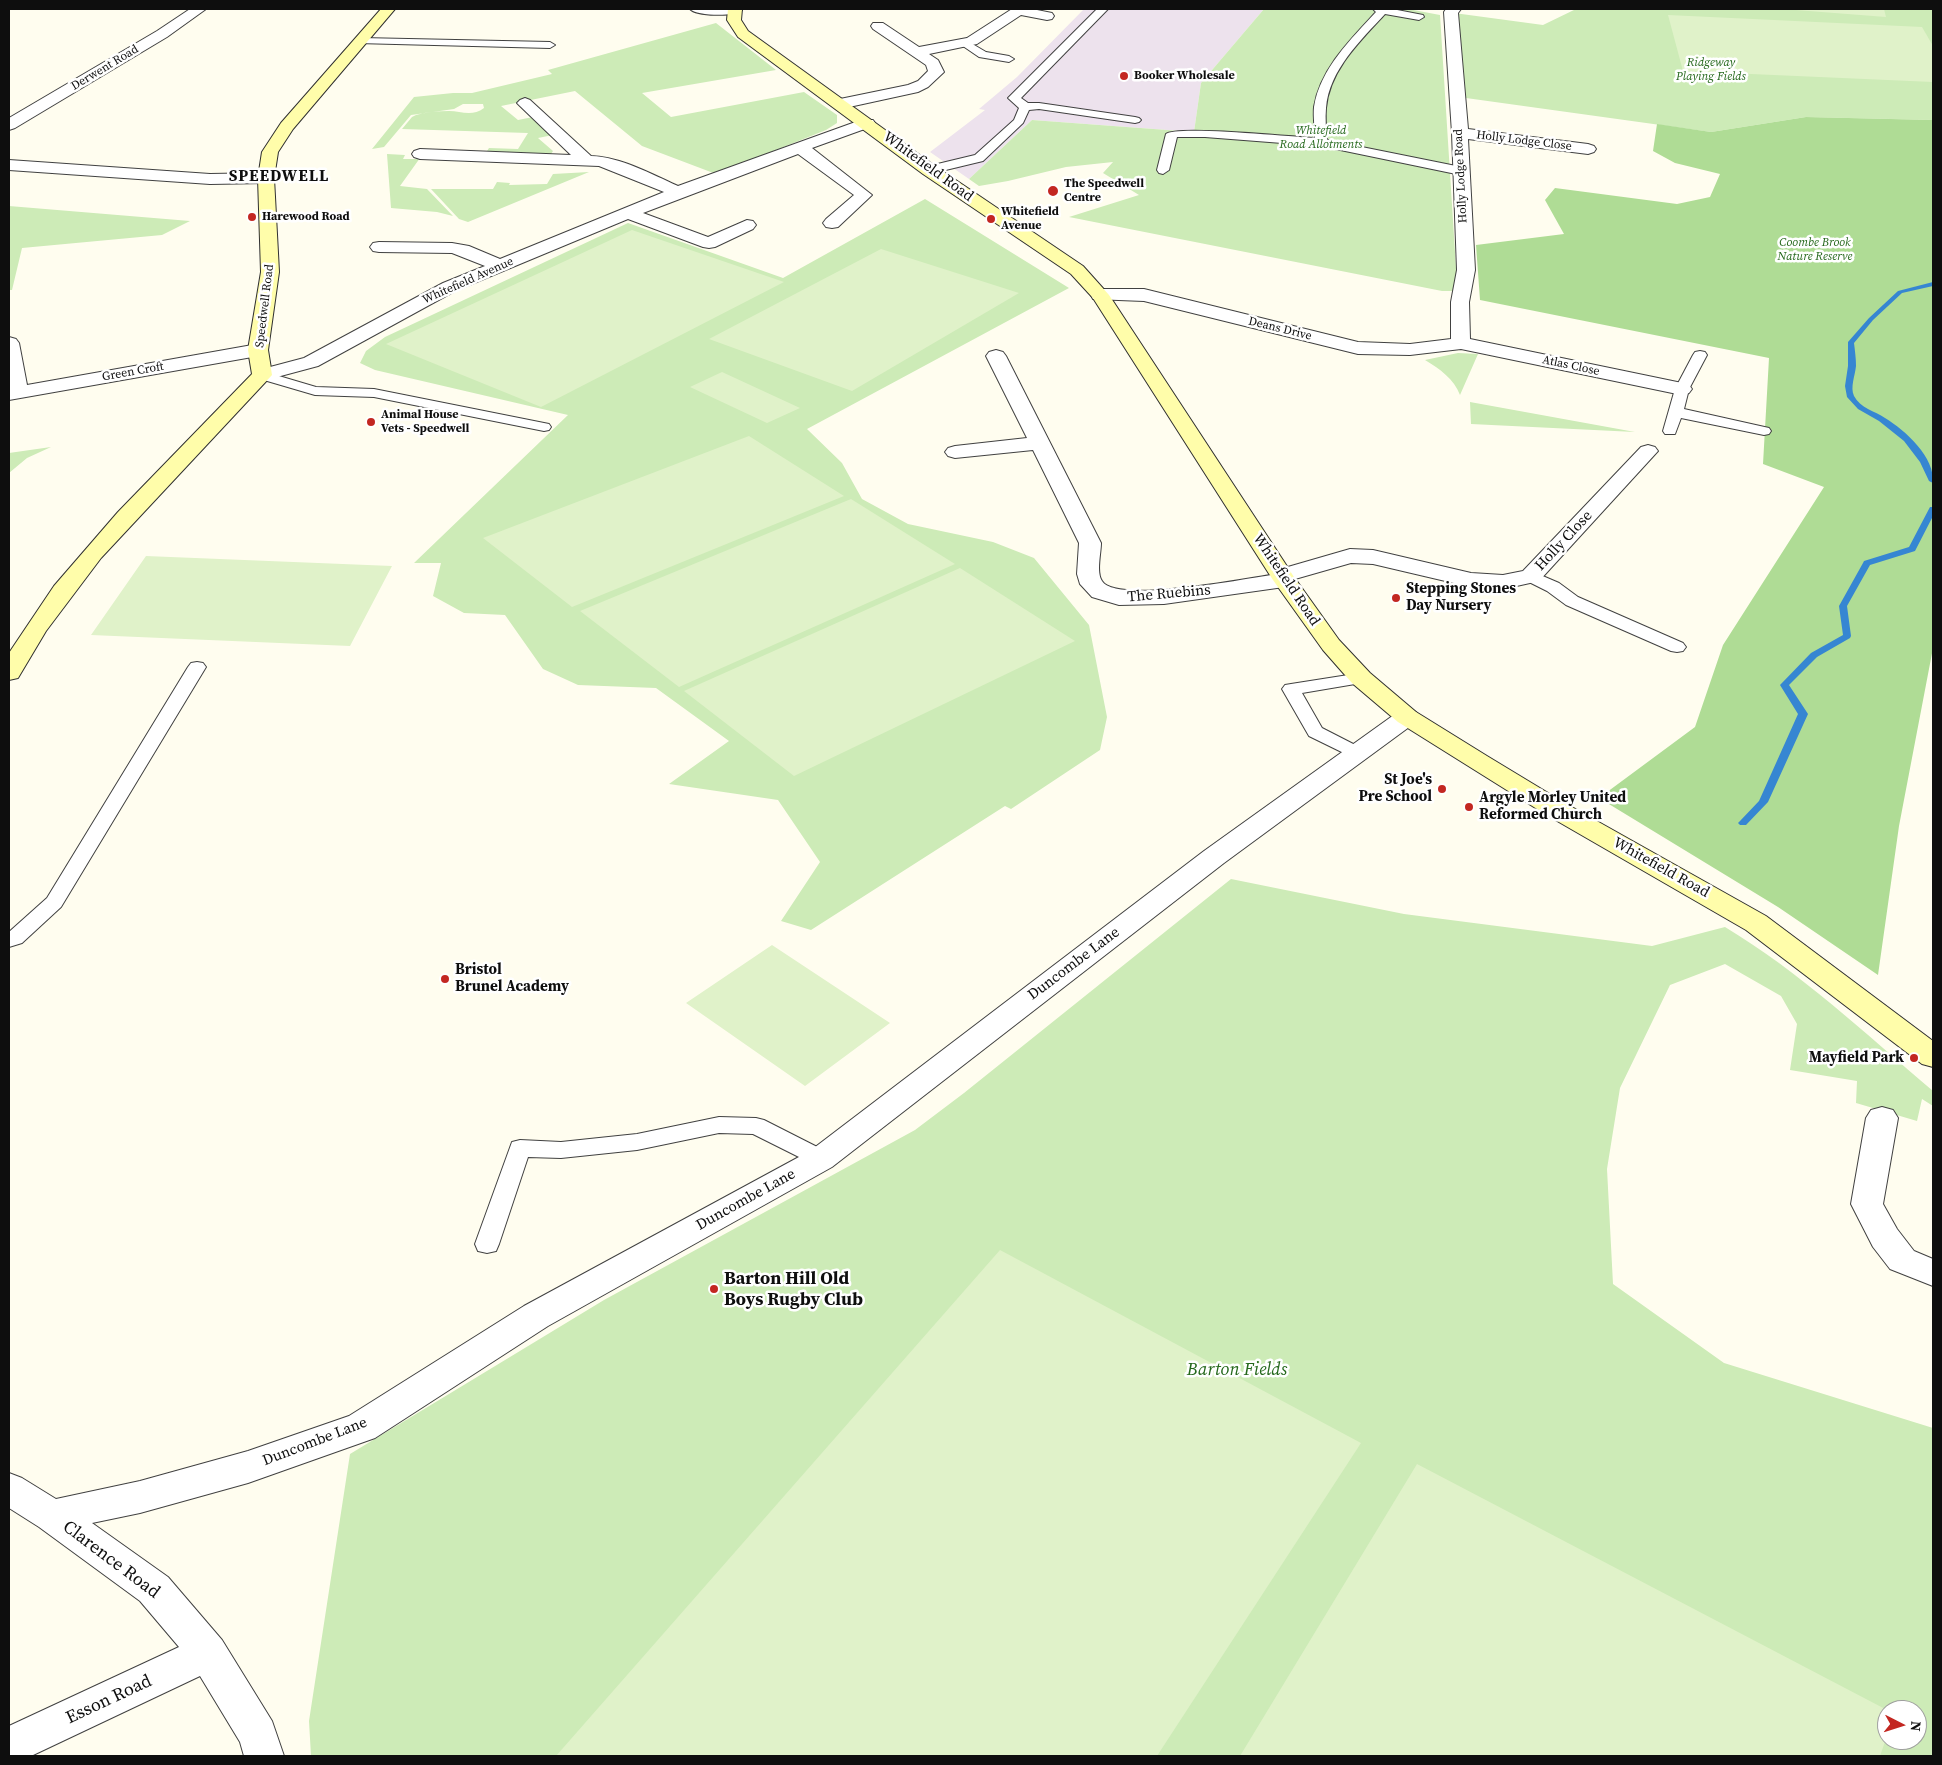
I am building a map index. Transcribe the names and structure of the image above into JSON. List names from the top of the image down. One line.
{"streets":{"main road":["Whitefield Road","Speedwell Road"],"street":["Derwent Road","Holly Lodge Close","Holly Lodge Road","Whitefield Avenue","Deans Drive","Atlas Close","Green Croft","Holly Close","The Ruebins","Duncombe Lane","Clarence Road","Esson Road"]},"crossings":[["Holly Lodge Close","Holly Lodge Road"],["Whitefield Road","Whitefield Avenue"],["Whitefield Road","Deans Drive"],["Whitefield Road","Holly Close"],["Whitefield Road","The Ruebins"],["Whitefield Road","Duncombe Lane"],["Holly Lodge Road","Deans Drive"],["Holly Lodge Road","Atlas Close"],["Whitefield Avenue","Speedwell Road"],["Speedwell Road","Green Croft"],["Deans Drive","Atlas Close"],["Holly Close","The Ruebins"],["Duncombe Lane","Clarence Road"],["Clarence Road","Esson Road"]],"districts":["SPEEDWELL"],"parks":["Ridgeway Playing Fields","Whitefield Road Allotments","Coombe Brook Nature Reserve","Barton Fields"],"places":["Booker Wholesale","The Speedwell Centre","Harewood Road","Whitefield Avenue","Animal House Vets - Speedwell","Stepping Stones Day Nursery","St Joe's Pre School","Argyle Morley United Reformed Church","Bristol Brunel Academy","Mayfield Park","Barton Hill Old Boys Rugby Club"],"north":"right"}
